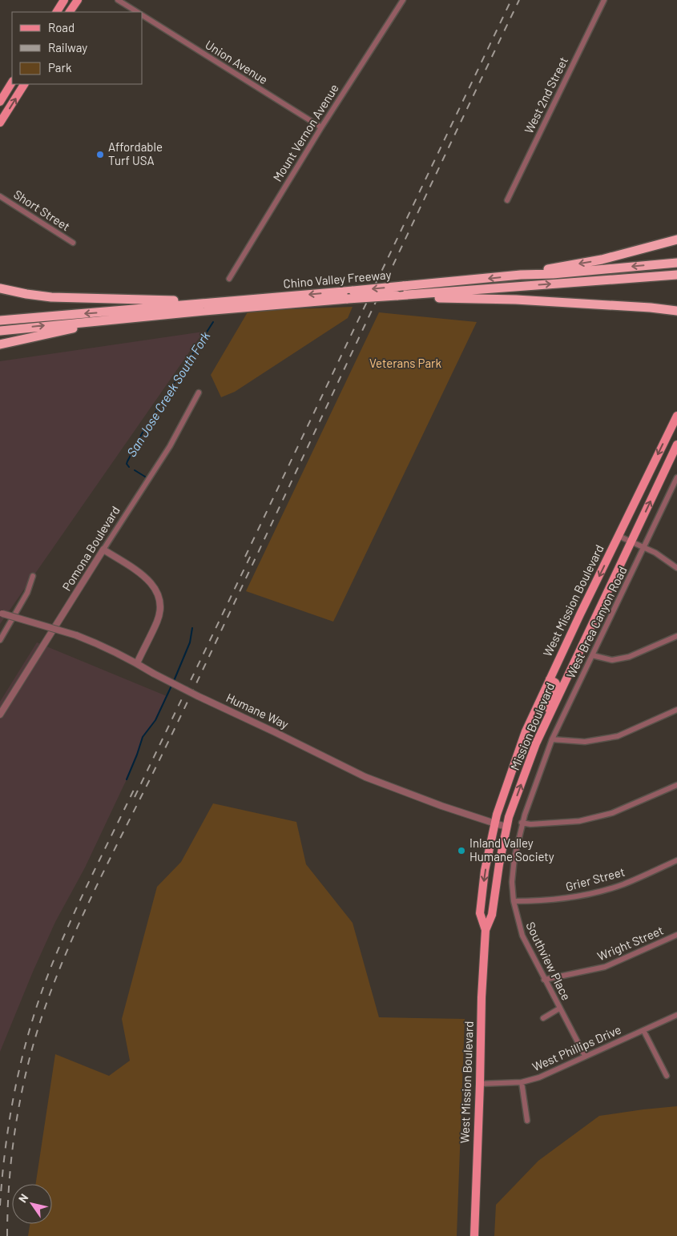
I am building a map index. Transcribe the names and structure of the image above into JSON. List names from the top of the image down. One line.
{"streets":{"highway":["Chino Valley Freeway"],"main road":["West Mission Boulevard","Mission Boulevard"],"street":["Union Avenue","West 2nd Street","Mount Vernon Avenue","Short Street","Pomona Boulevard","West Brea Canyon Road","Humane Way","Grier Street","Wright Street","Southview Place","West Phillips Drive"]},"crossings":[["Union Avenue","Mount Vernon Avenue"],["West Mission Boulevard","Humane Way"],["West Mission Boulevard","Mission Boulevard"],["West Mission Boulevard","West Phillips Drive"],["West Brea Canyon Road","Southview Place"],["Humane Way","Mission Boulevard"],["Grier Street","Southview Place"],["Wright Street","Southview Place"],["Southview Place","West Phillips Drive"]],"one_way":["West Mission Boulevard","Mission Boulevard"],"water":["San Jose Creek South Fork"],"parks":["Veterans Park"],"places":["Affordable Turf USA","Inland Valley Humane Society"],"legend":["Road","Railway","Park"],"north":"top left"}
